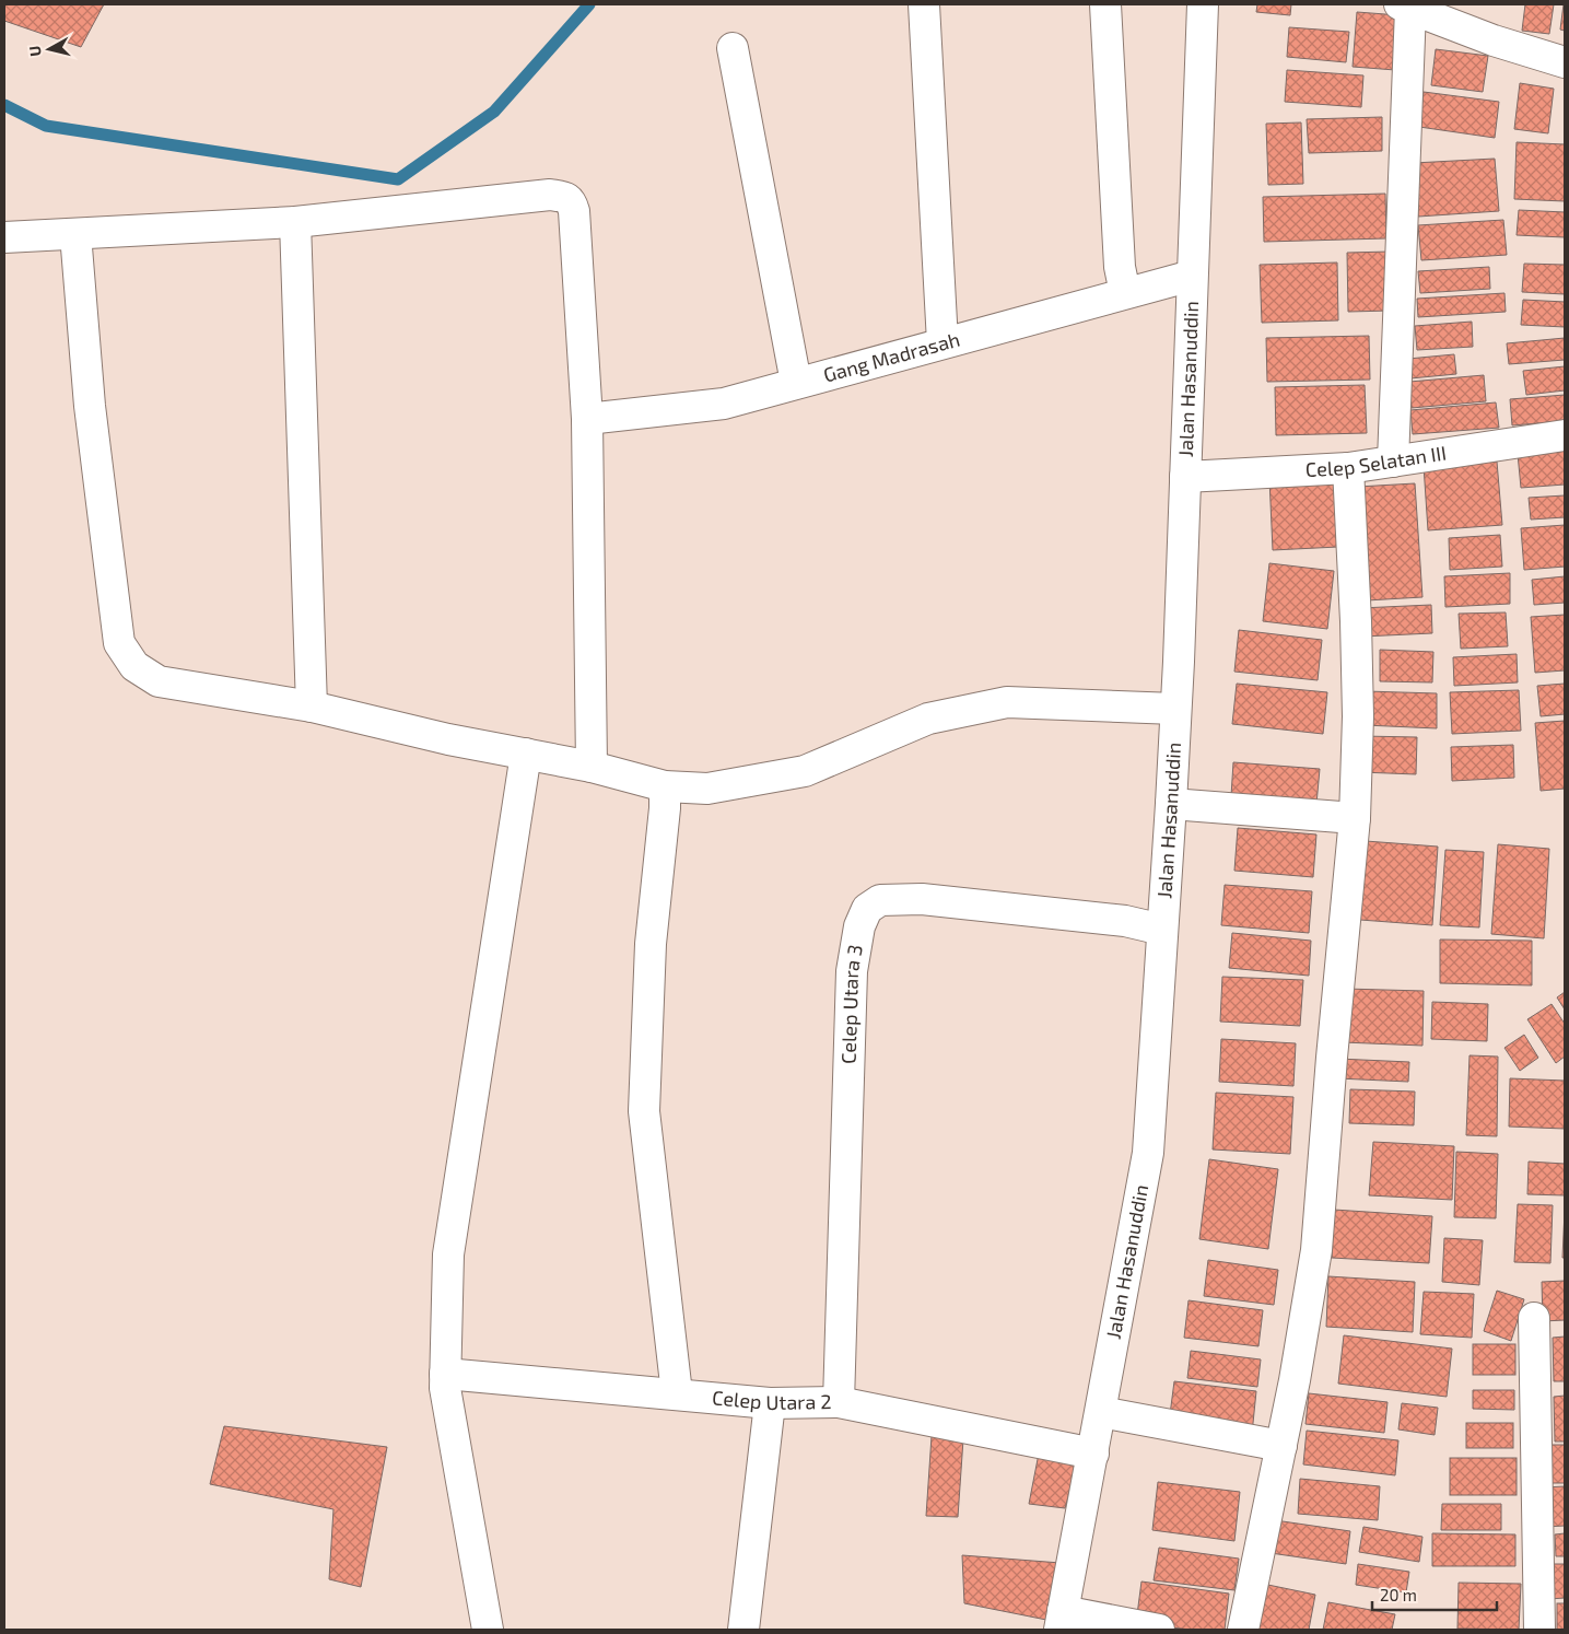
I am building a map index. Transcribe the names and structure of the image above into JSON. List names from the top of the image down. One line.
{"streets":{"street":["Gang Madrasah","Jalan Hasanuddin","Celep Selatan III","Celep Utara 3","Celep Utara 2"]},"crossings":[["Gang Madrasah","Jalan Hasanuddin"],["Jalan Hasanuddin","Celep Selatan III"],["Jalan Hasanuddin","Celep Utara 3"],["Jalan Hasanuddin","Celep Utara 2"],["Celep Utara 3","Celep Utara 2"]],"scale_bar":"20 m","north":"left"}
